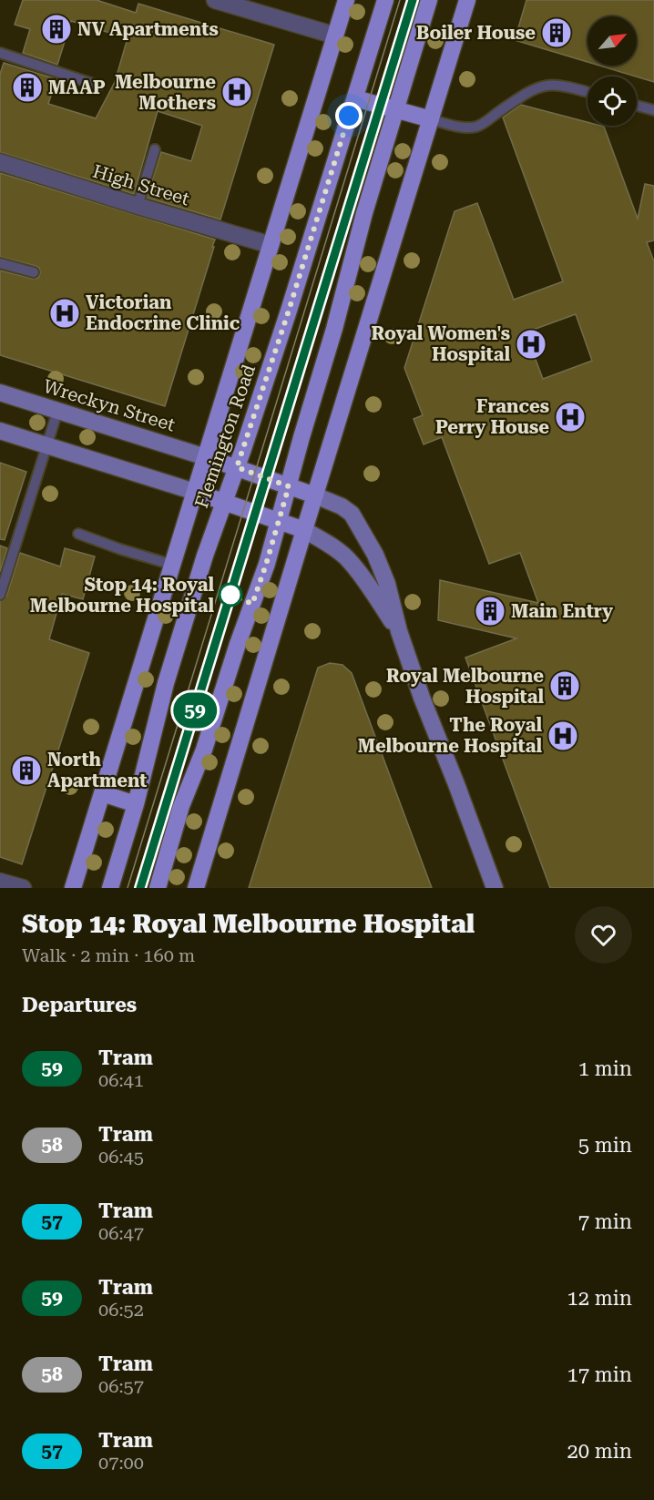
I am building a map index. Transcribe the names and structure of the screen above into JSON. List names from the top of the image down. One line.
{"streets":{"main road":["Flemington Road"],"street":["High Street","Wreckyn Street"]},"crossings":[["High Street","Flemington Road"],["Wreckyn Street","Flemington Road"]],"places":{"building":["NV Apartments","Boiler House","MAAP","Main Entry","Royal Melbourne Hospital","North Apartment"],"hospital":["Melbourne Mothers","Victorian Endocrine Clinic","Royal Women's Hospital","Frances Perry House","The Royal Melbourne Hospital"],"other":["Stop 14: Royal Melbourne Hospital"]},"lines":["tram line 59"],"north":"top right","page":{"on_map":"59","heading":[["Stop 14: Royal Melbourne Hospital","Walk · 2 min · 160 m"],"Departures"],"list":[{"mark":"59","name":"Tram","note":"06:41","value":"1 min"},{"mark":"58","name":"Tram","note":"06:45","value":"5 min"},{"mark":"57","name":"Tram","note":"06:47","value":"7 min"},{"mark":"59","name":"Tram","note":"06:52","value":"12 min"},{"mark":"58","name":"Tram","note":"06:57","value":"17 min"},{"mark":"57","name":"Tram","note":"07:00","value":"20 min"}]}}
